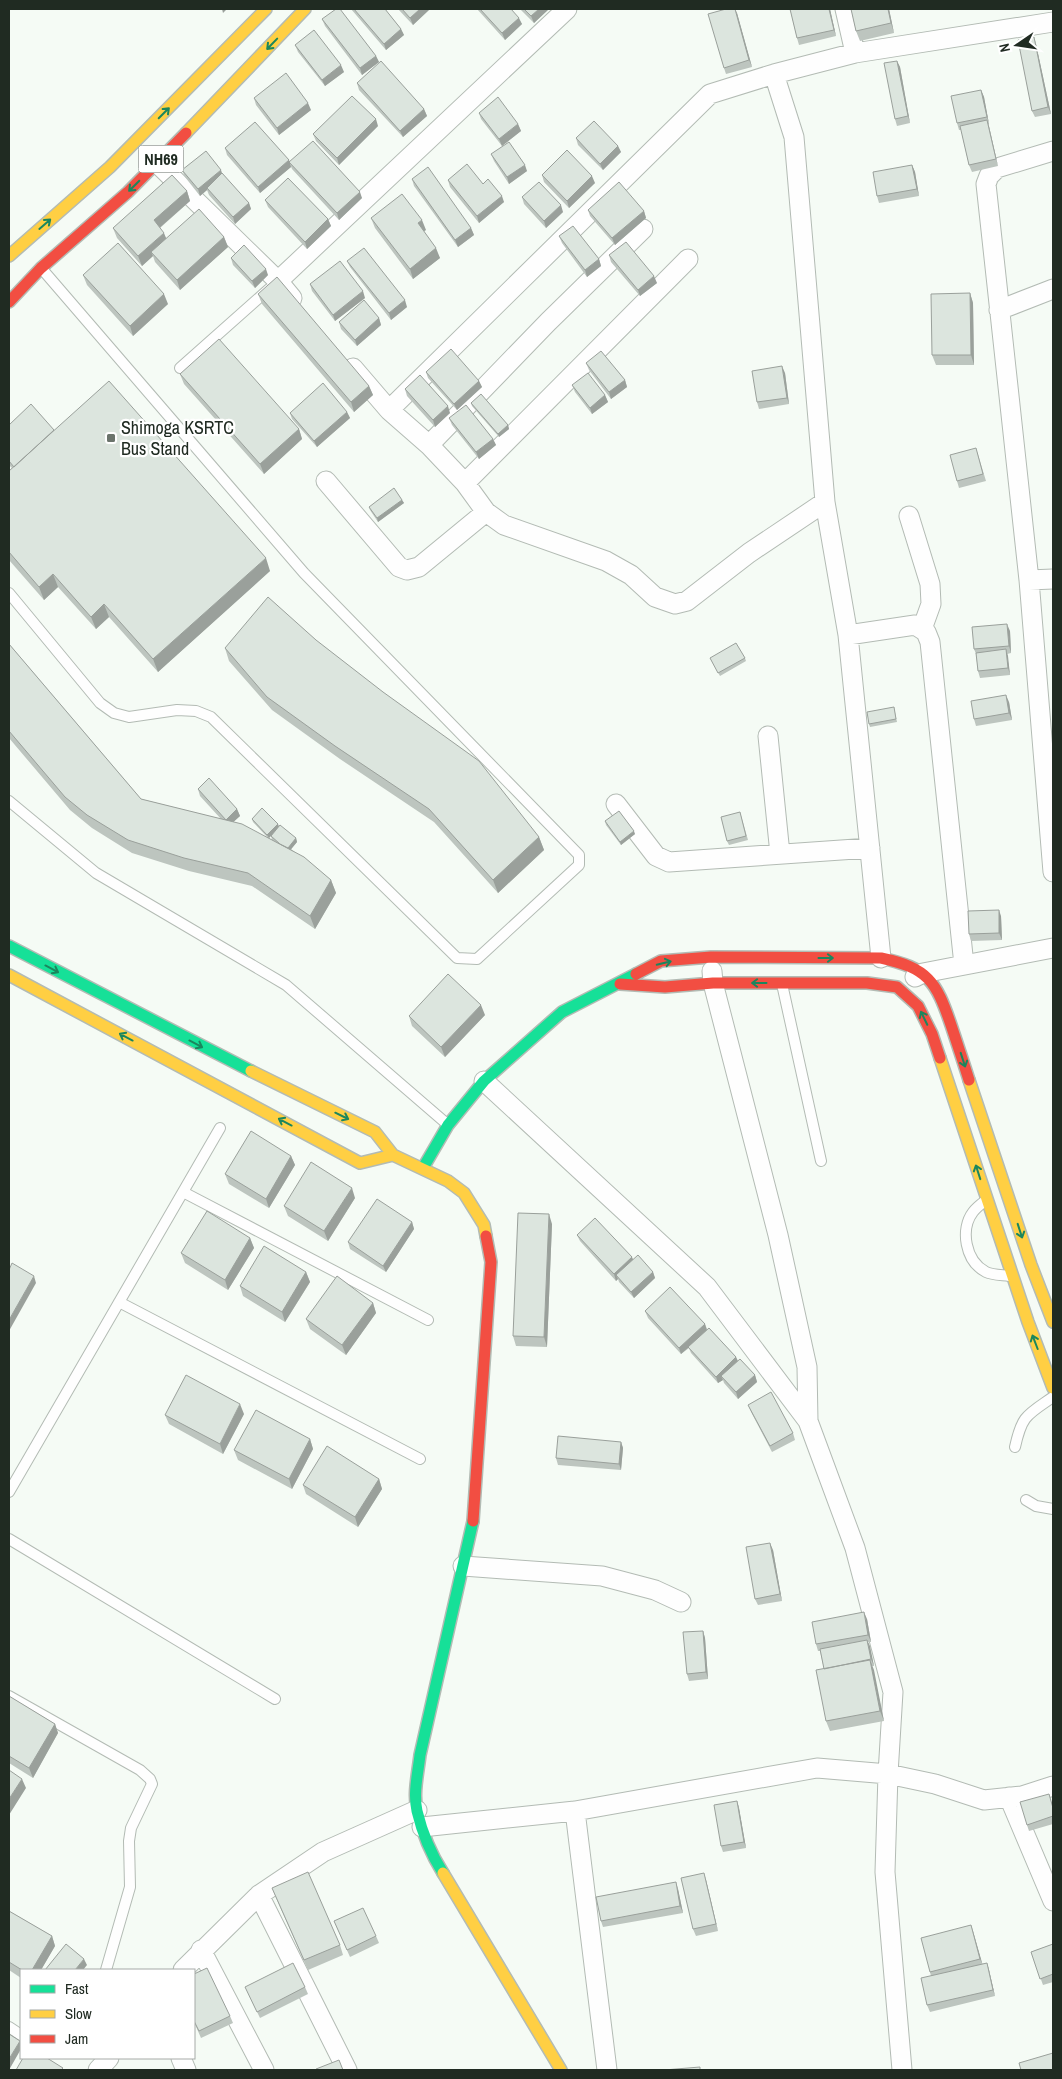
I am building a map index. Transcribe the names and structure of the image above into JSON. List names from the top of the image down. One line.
{"streets":{"main road":["NH69"]},"places":{"transit":["Shimoga KSRTC Bus Stand"]},"legend":["Fast","Slow","Jam"],"north":"left"}
